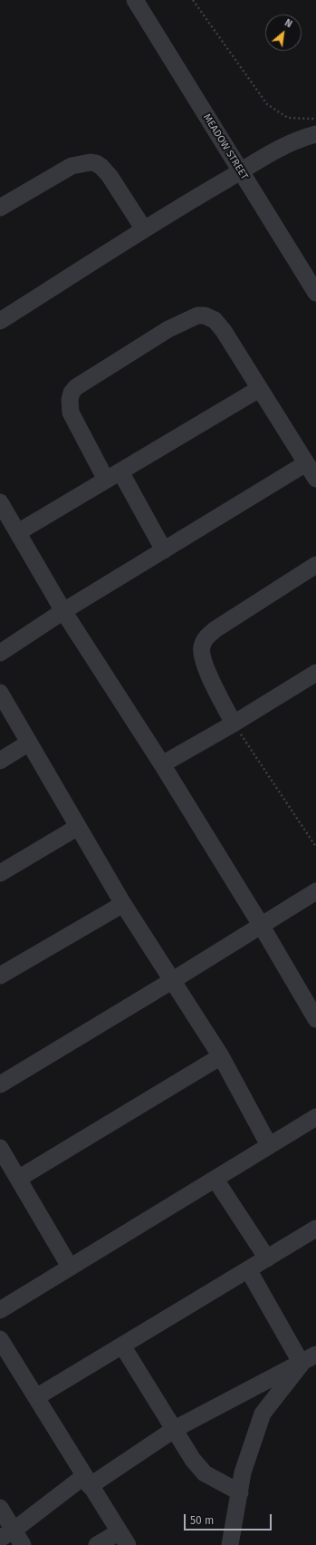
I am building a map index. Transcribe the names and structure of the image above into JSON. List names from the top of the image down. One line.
{"streets":{"street":["MEADOW STREET"]},"scale_bar":"50 m","north":"top right"}
